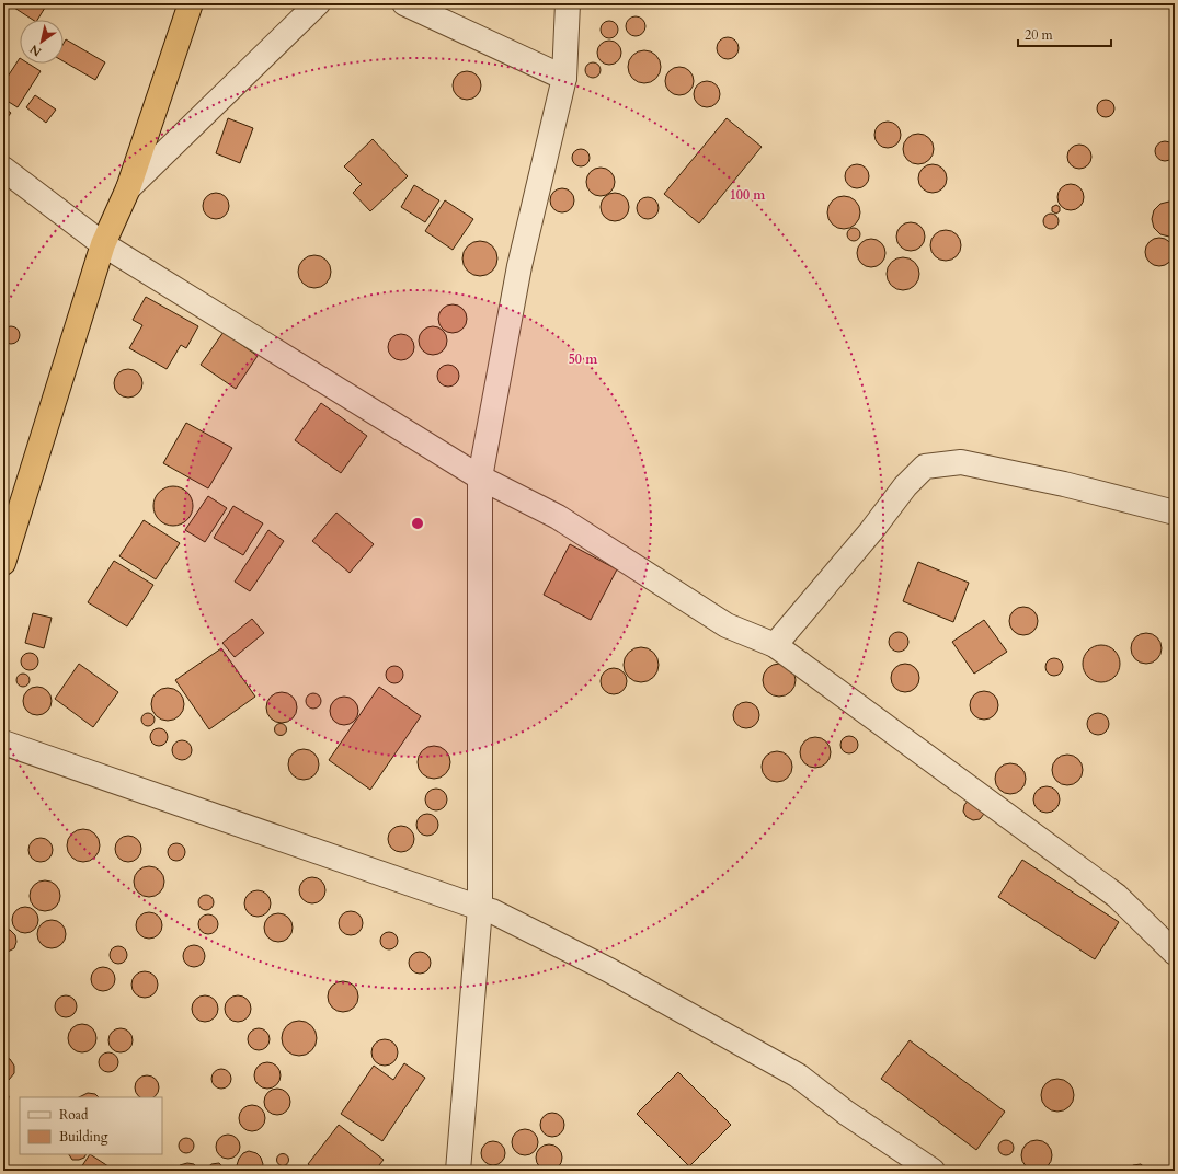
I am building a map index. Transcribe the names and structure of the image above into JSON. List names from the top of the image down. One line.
{"legend":["Road","Building"],"scale_bar":"20 m","north":"bottom left","rings":["100 m","50 m"]}
